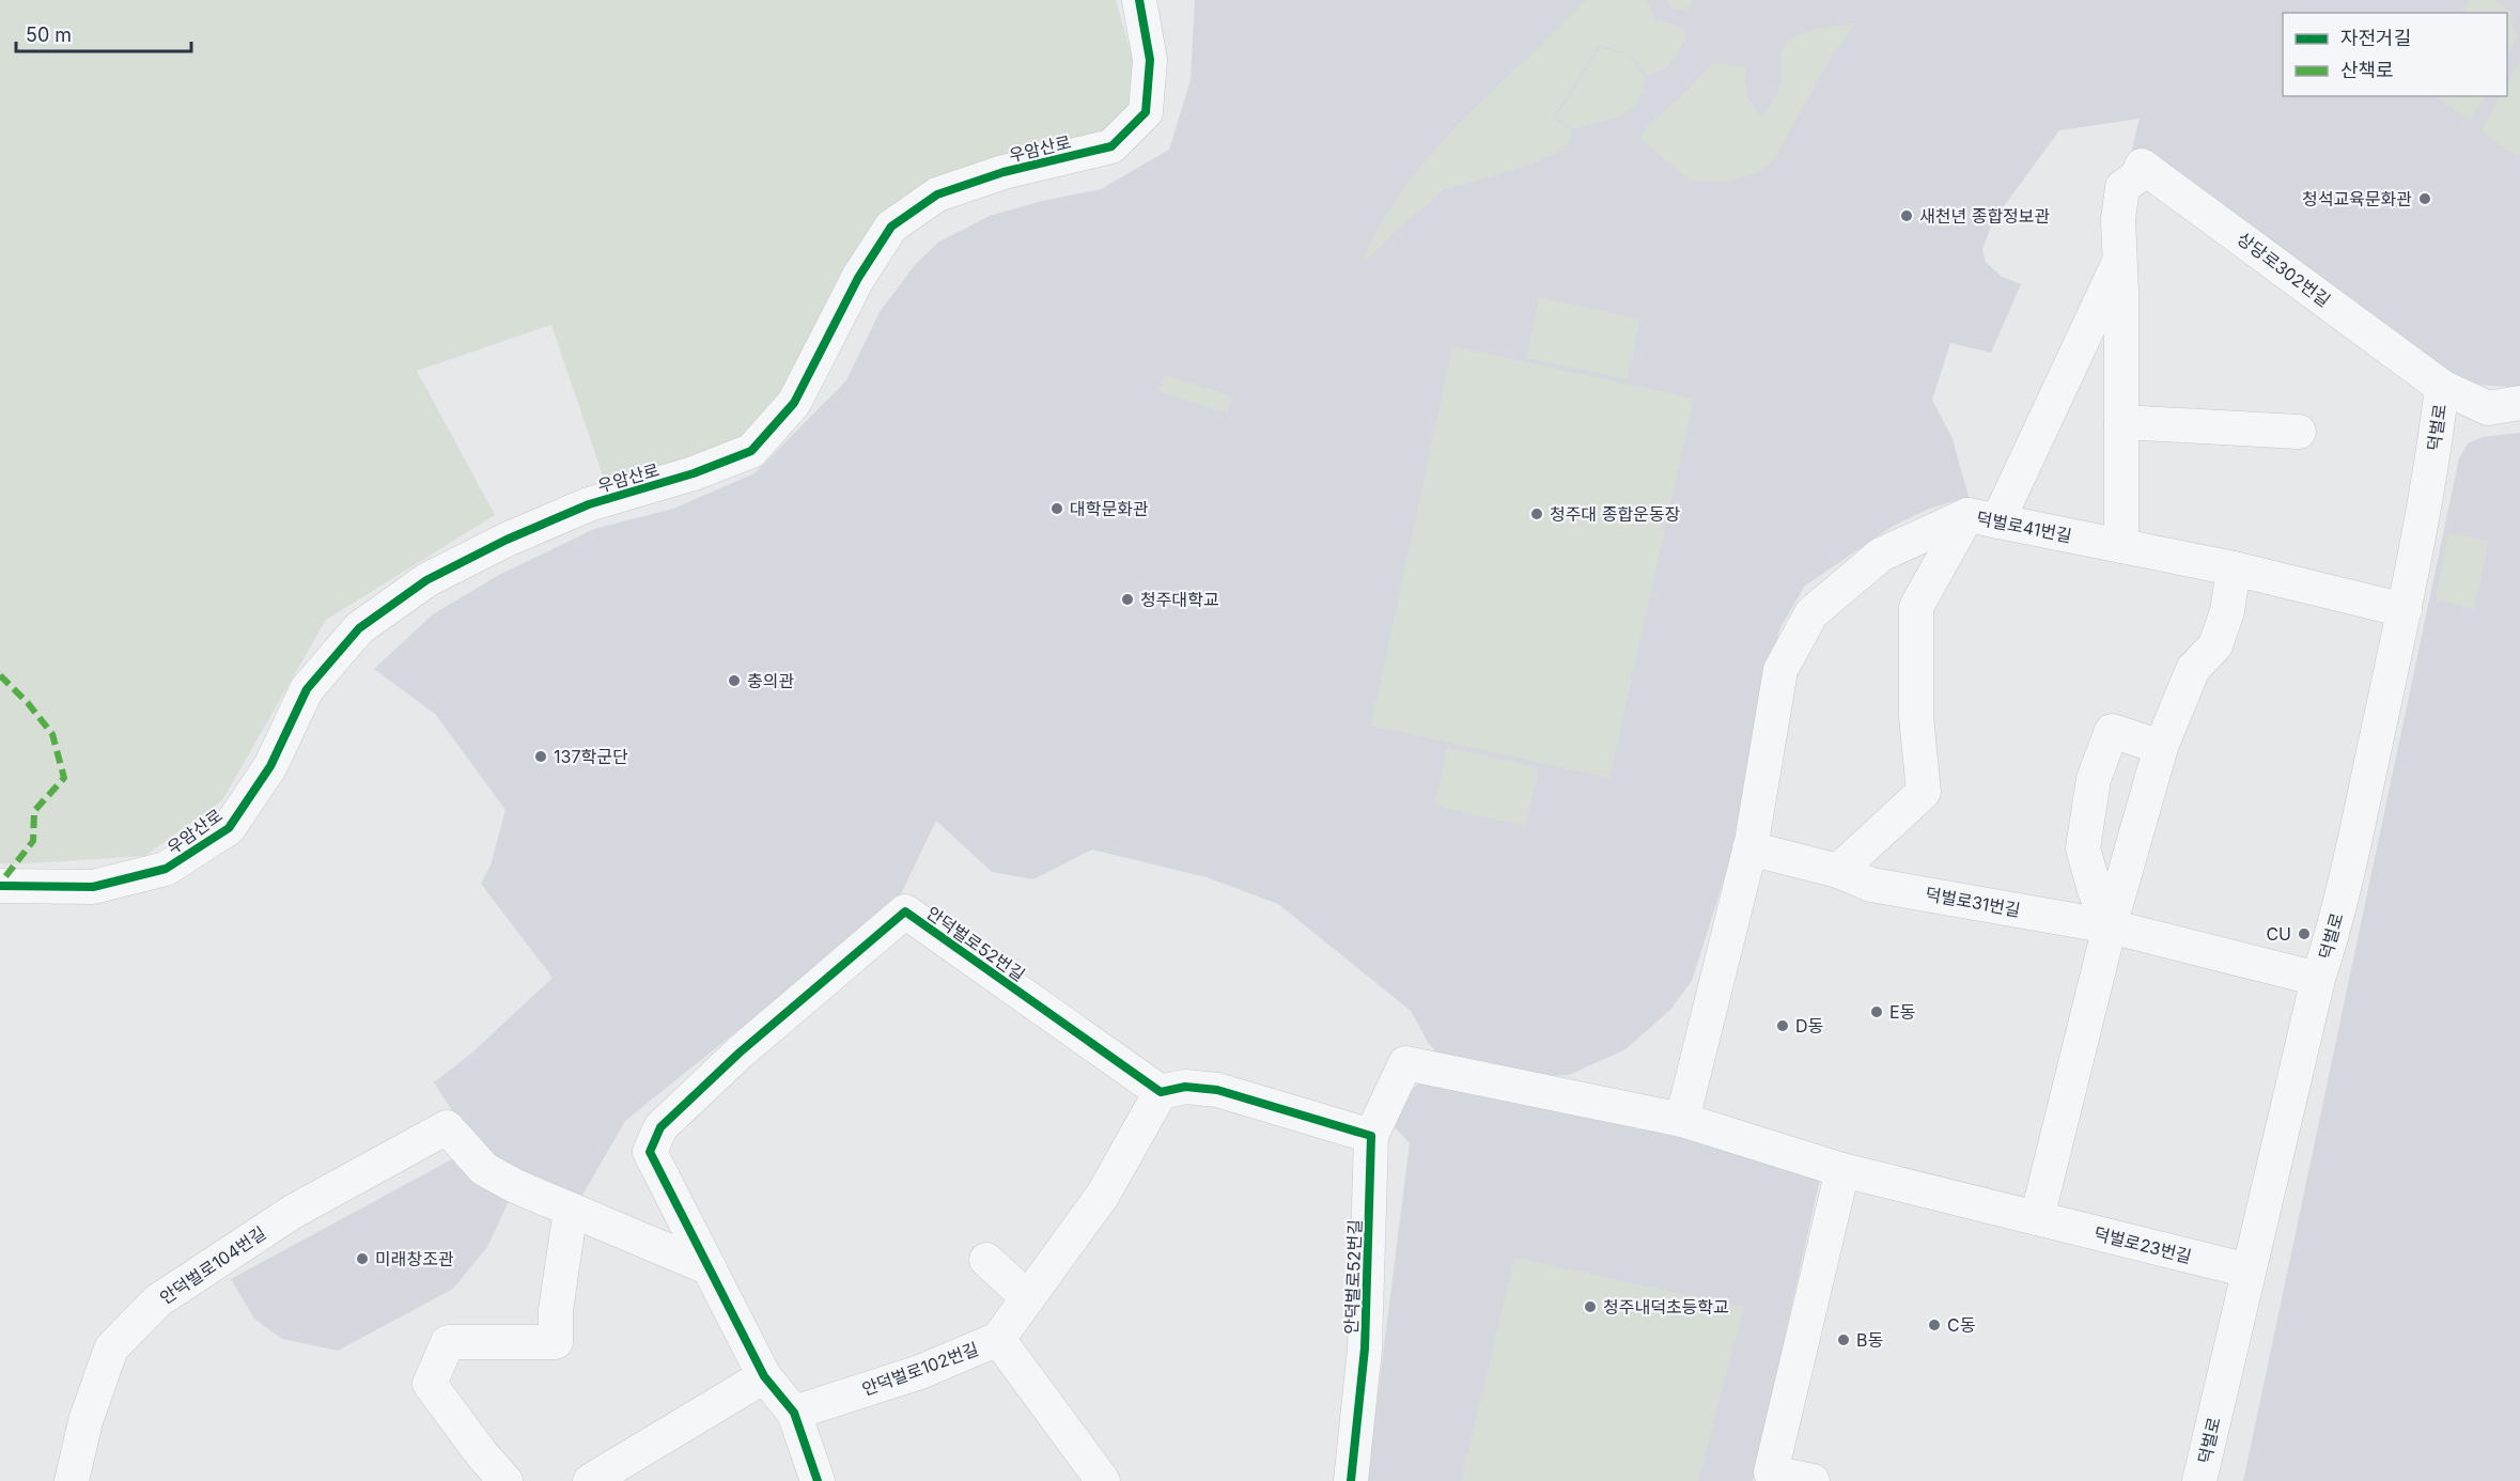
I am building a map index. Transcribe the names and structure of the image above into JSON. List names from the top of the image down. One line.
{"streets":{"street":["우암산로","상당로302번길","덕벌로","덕벌로41번길","덕벌로31번길","안덕벌로52번길","덕벌로23번길","안덕벌로104번길","안덕벌로102번길"]},"crossings":[["상당로302번길","덕벌로"],["상당로302번길","덕벌로41번길"],["덕벌로","덕벌로41번길"],["덕벌로","덕벌로31번길"],["덕벌로","덕벌로23번길"],["덕벌로41번길","덕벌로31번길"],["안덕벌로52번길","덕벌로23번길"],["안덕벌로52번길","안덕벌로102번길"]],"places":["청석교육문화관","새천년 종합정보관","대학문화관","청주대 종합운동장","청주대학교","충의관","137학군단","CU","E동","D동","미래창조관","청주내덕초등학교","C동","B동"],"legend":["자전거길","산책로"],"scale_bar":"50 m"}
